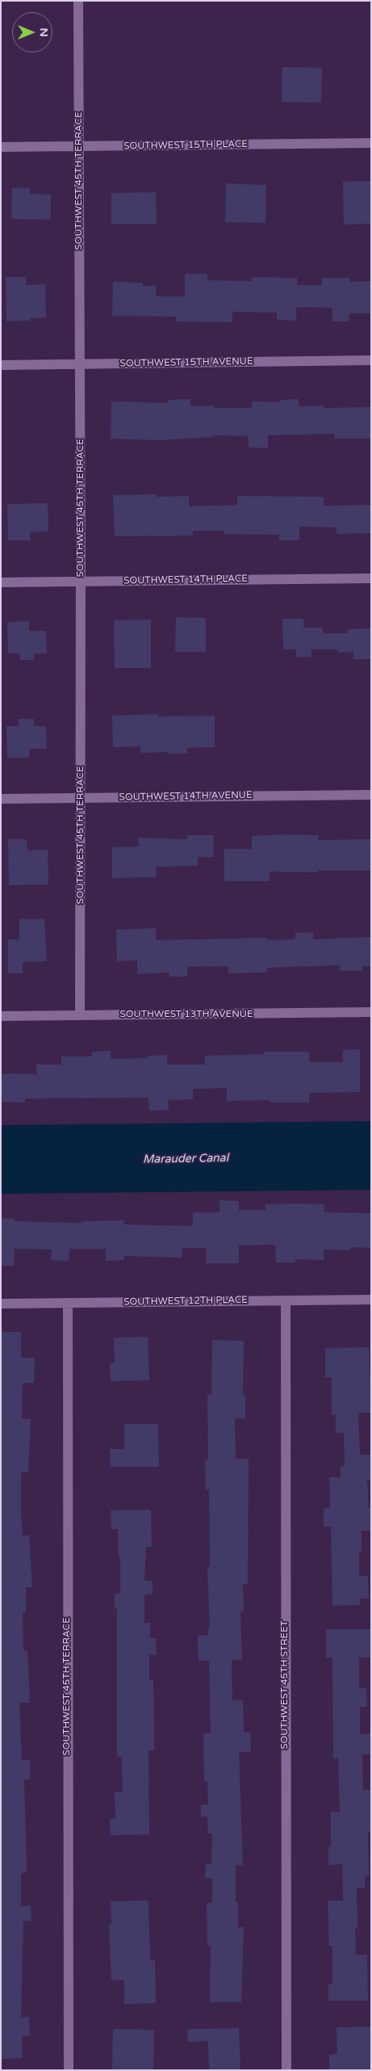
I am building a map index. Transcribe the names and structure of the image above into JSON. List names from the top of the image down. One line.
{"streets":{"street":["SOUTHWEST 15TH PLACE","SOUTHWEST 45TH TERRACE","SOUTHWEST 15TH AVENUE","SOUTHWEST 14TH PLACE","SOUTHWEST 14TH AVENUE","SOUTHWEST 13TH AVENUE","SOUTHWEST 12TH PLACE","SOUTHWEST 45TH STREET"]},"crossings":[["SOUTHWEST 15TH PLACE","SOUTHWEST 45TH TERRACE"],["SOUTHWEST 45TH TERRACE","SOUTHWEST 15TH AVENUE"],["SOUTHWEST 45TH TERRACE","SOUTHWEST 14TH PLACE"],["SOUTHWEST 45TH TERRACE","SOUTHWEST 14TH AVENUE"],["SOUTHWEST 45TH TERRACE","SOUTHWEST 13TH AVENUE"],["SOUTHWEST 45TH TERRACE","SOUTHWEST 12TH PLACE"],["SOUTHWEST 12TH PLACE","SOUTHWEST 45TH STREET"]],"water":["Marauder Canal"],"north":"right"}
